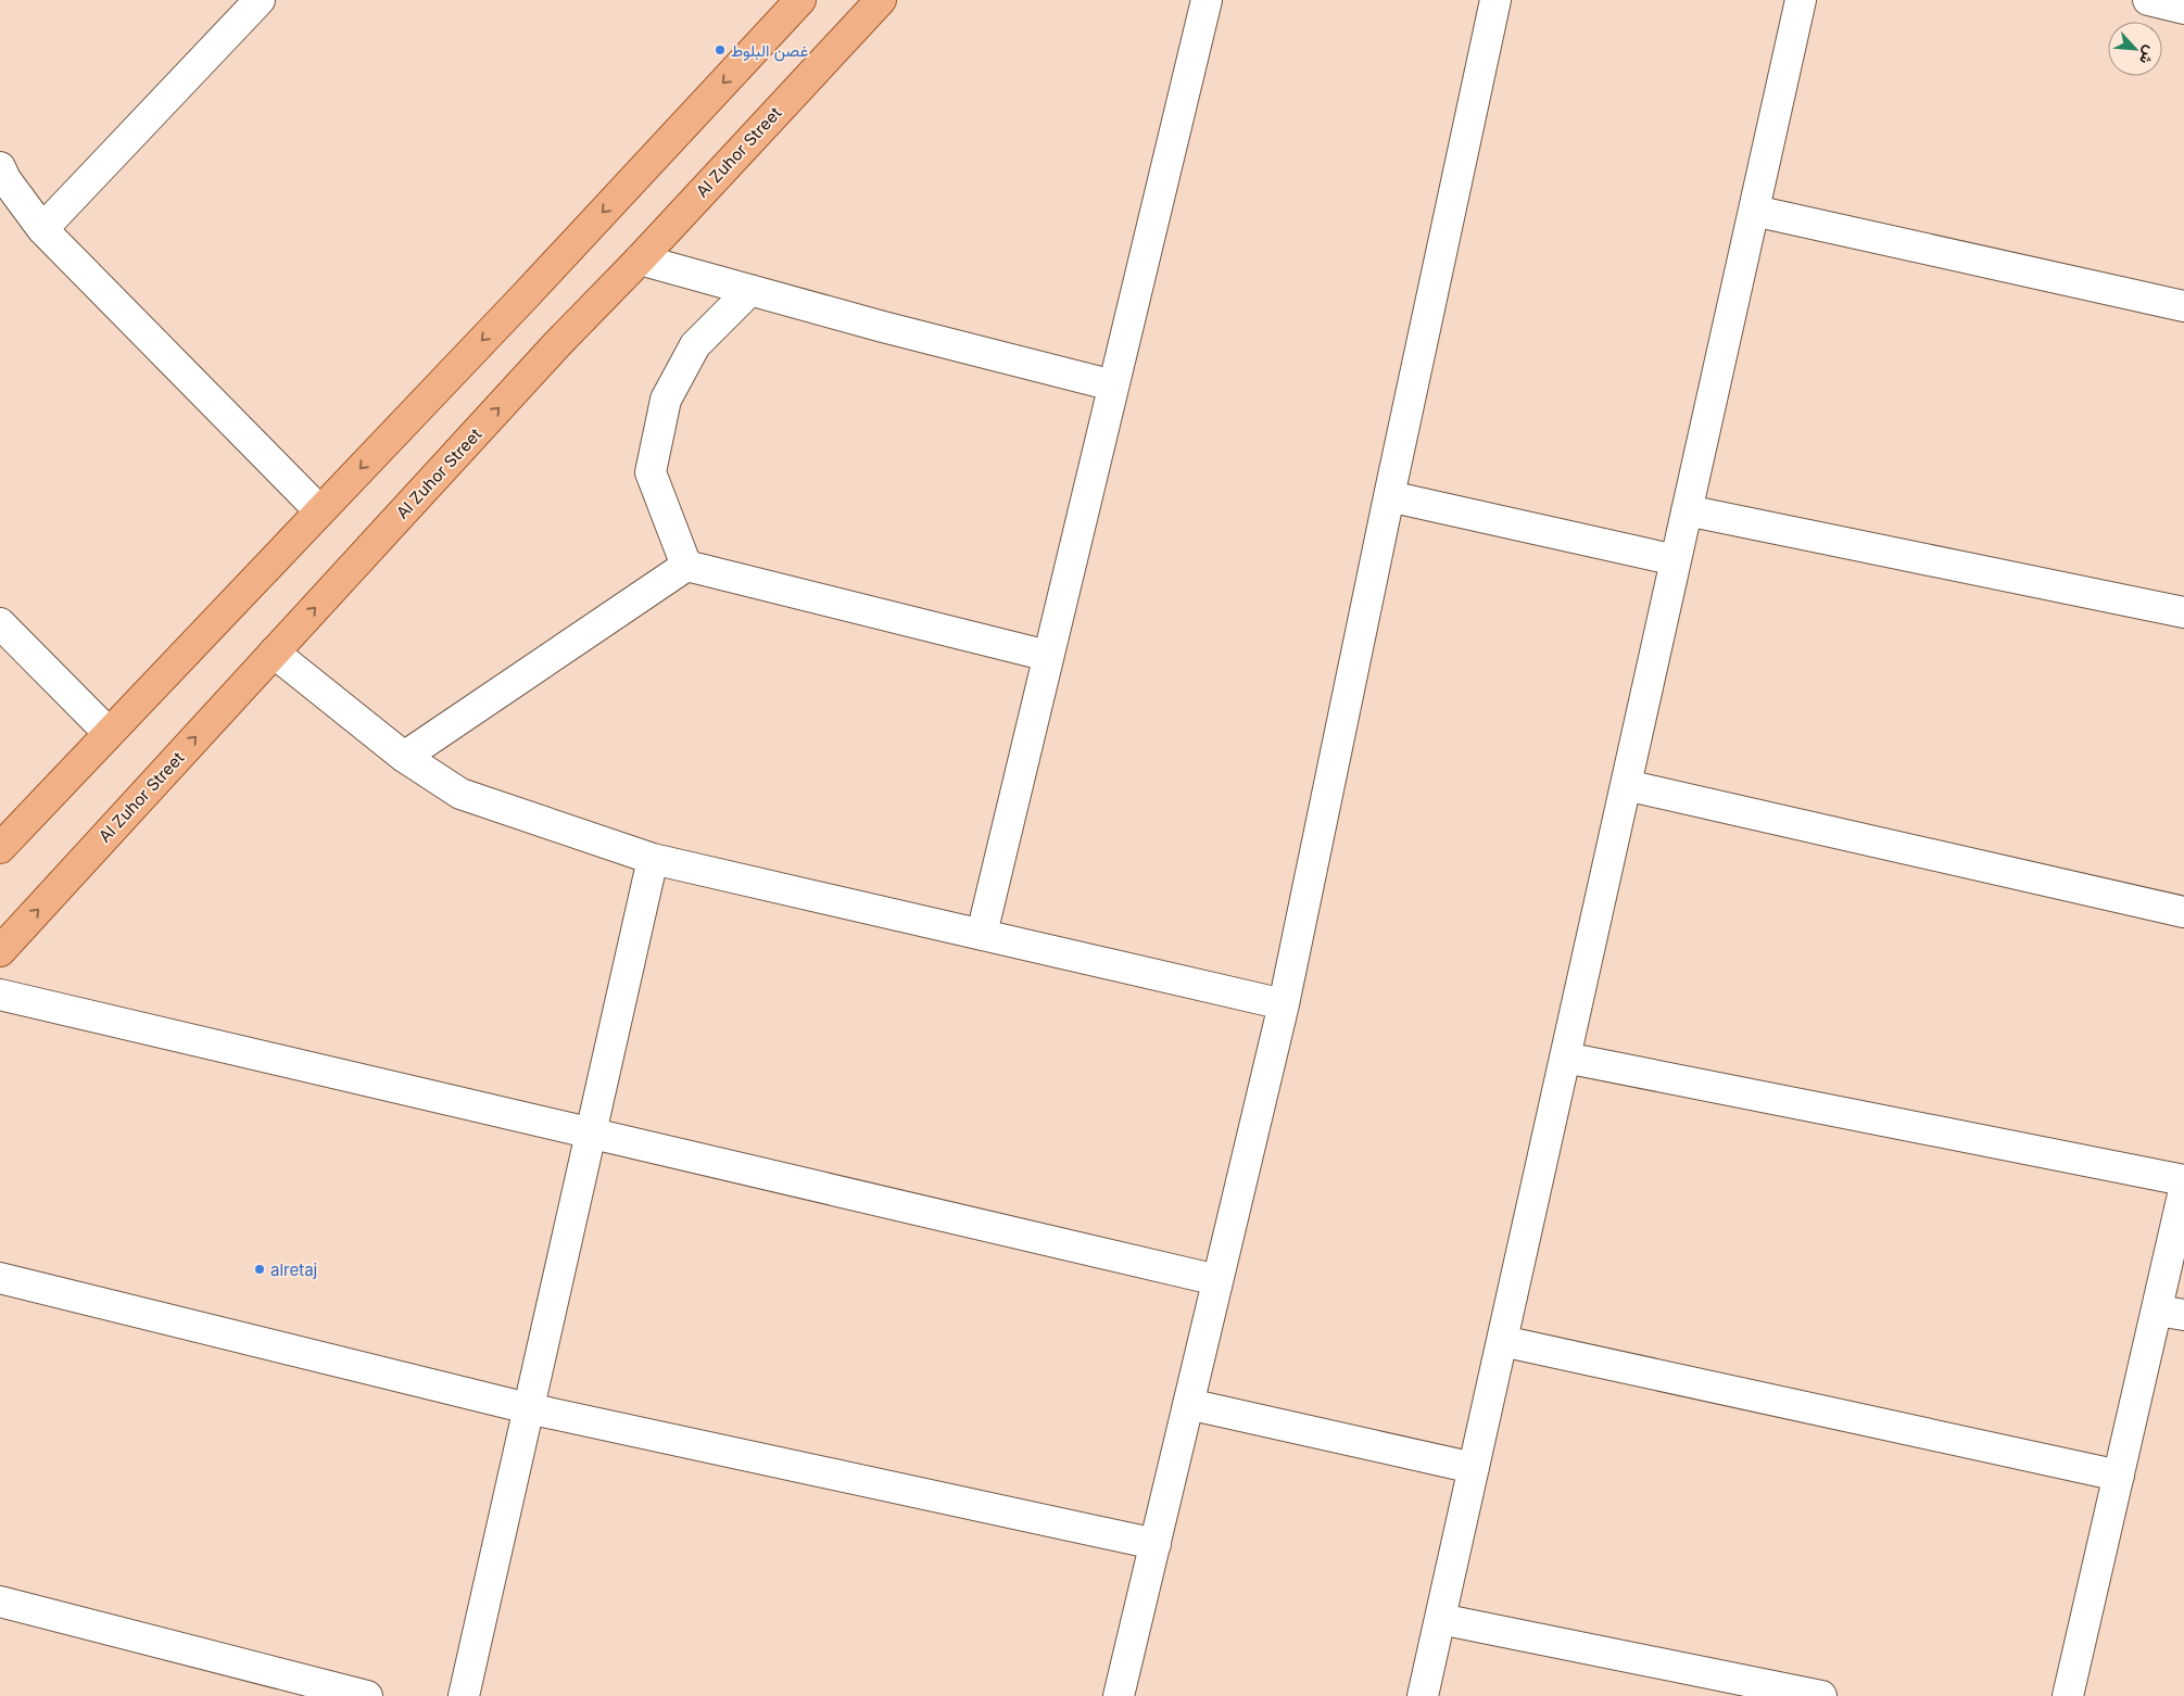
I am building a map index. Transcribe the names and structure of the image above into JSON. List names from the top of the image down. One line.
{"streets":{"main road":["Al Zuhor Street"]},"places":["غصن البلوط","alretaj"],"north":"bottom right"}
